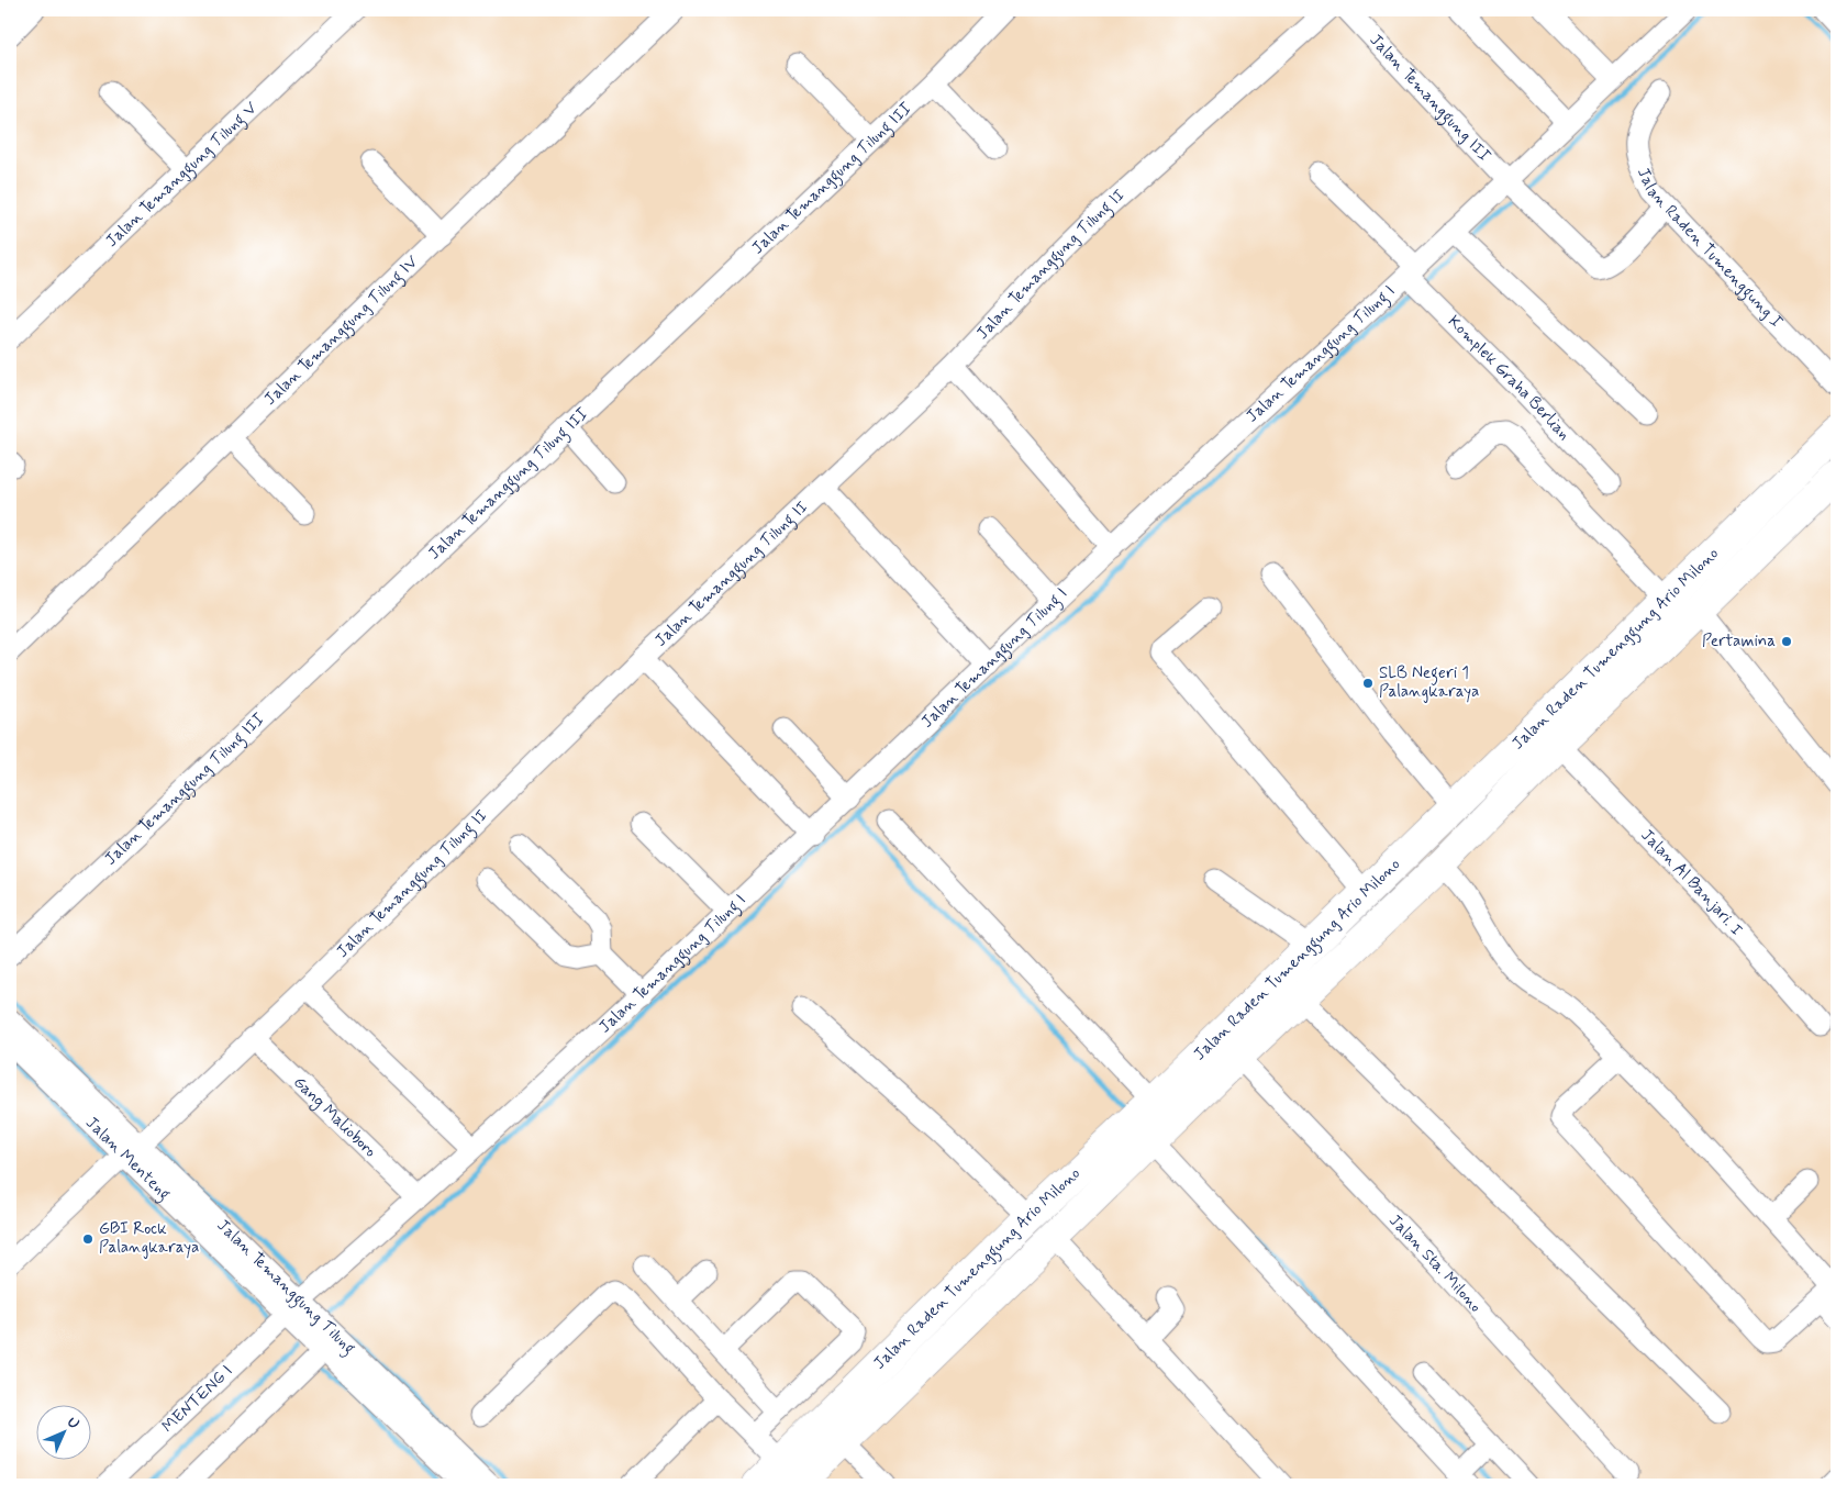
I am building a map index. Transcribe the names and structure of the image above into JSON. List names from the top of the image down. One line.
{"streets":{"highway":["Jalan Raden Tumenggung Ario Milono"],"main road":["Jalan Temanggung Tilung"],"street":["Jalan Temanggung III","Jalan Temanggung Tilung V","Jalan Temanggung Tilung III","Jalan Raden Tumenggung I","Jalan Temanggung Tilung II","Jalan Temanggung Tilung IV","Jalan Temanggung Tilung I","Komplek Graha Berlian","Jalan Al Banjari. I","Gang Malioboro","Jalan Menteng","Jalan Sta. Milono","MENTENG I"]},"crossings":[["Jalan Temanggung III","Jalan Raden Tumenggung I"],["Jalan Temanggung III","Jalan Temanggung Tilung I"],["Jalan Temanggung Tilung II","Gang Malioboro"],["Jalan Temanggung Tilung II","Jalan Menteng"],["Jalan Temanggung Tilung II","Jalan Temanggung Tilung"],["Jalan Temanggung Tilung I","Komplek Graha Berlian"],["Jalan Temanggung Tilung I","Gang Malioboro"],["Jalan Temanggung Tilung I","Jalan Temanggung Tilung"],["Jalan Temanggung Tilung I","MENTENG I"],["Jalan Raden Tumenggung Ario Milono","Jalan Al Banjari. I"],["Jalan Raden Tumenggung Ario Milono","Jalan Sta. Milono"],["Jalan Menteng","Jalan Temanggung Tilung"],["Jalan Temanggung Tilung","MENTENG I"]],"places":["Pertamina","SLB Negeri 1 Palangkaraya","GBI Rock Palangkaraya"],"north":"top right"}
